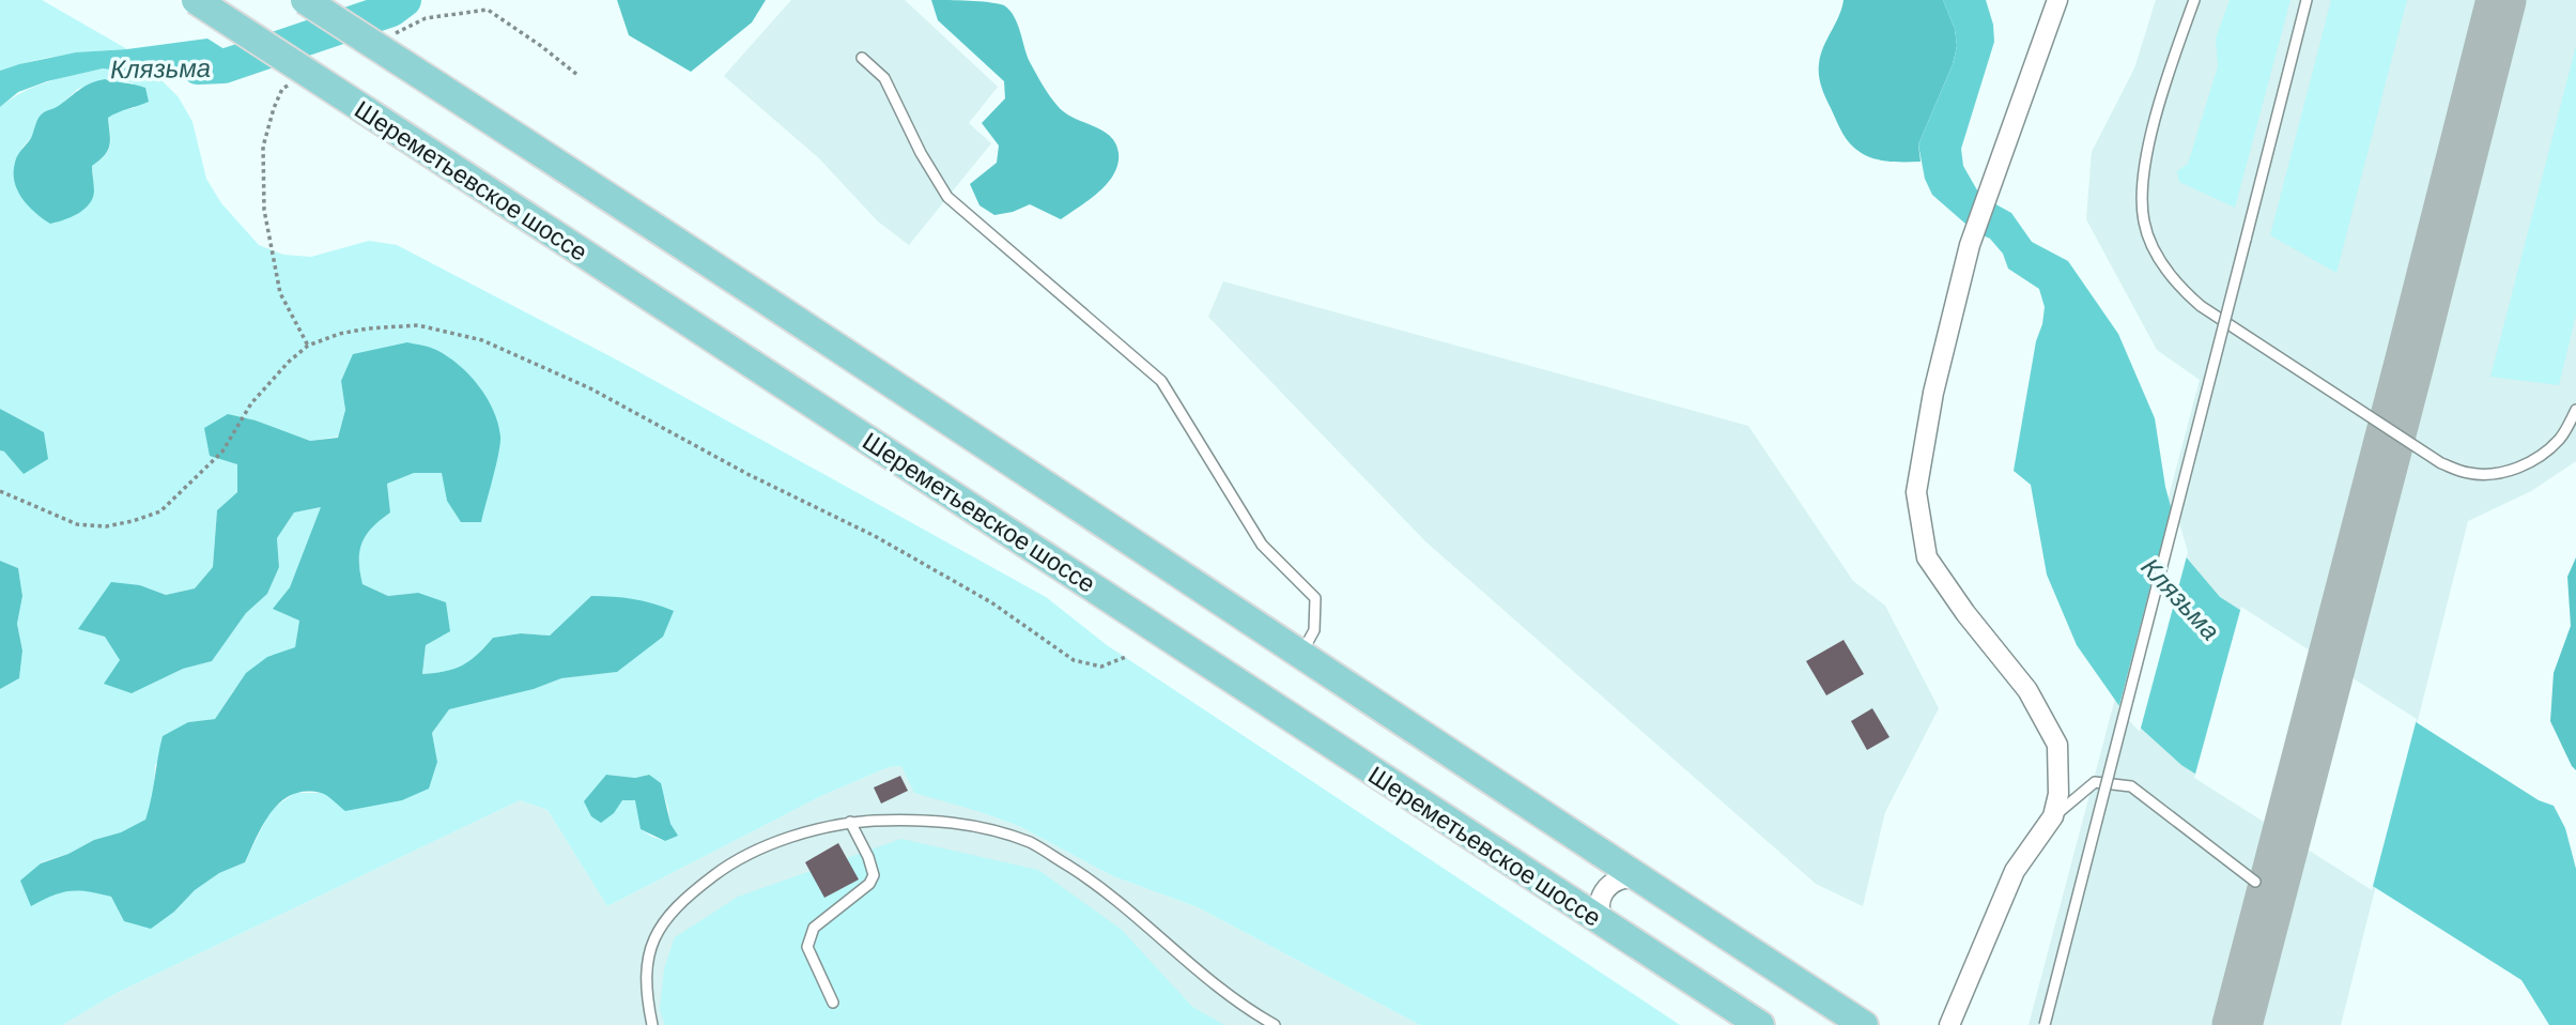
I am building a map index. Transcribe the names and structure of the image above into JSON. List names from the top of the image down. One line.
{"streets":{"main road":["Шереметьевское шоссе"]},"water":["Клязьма"]}
